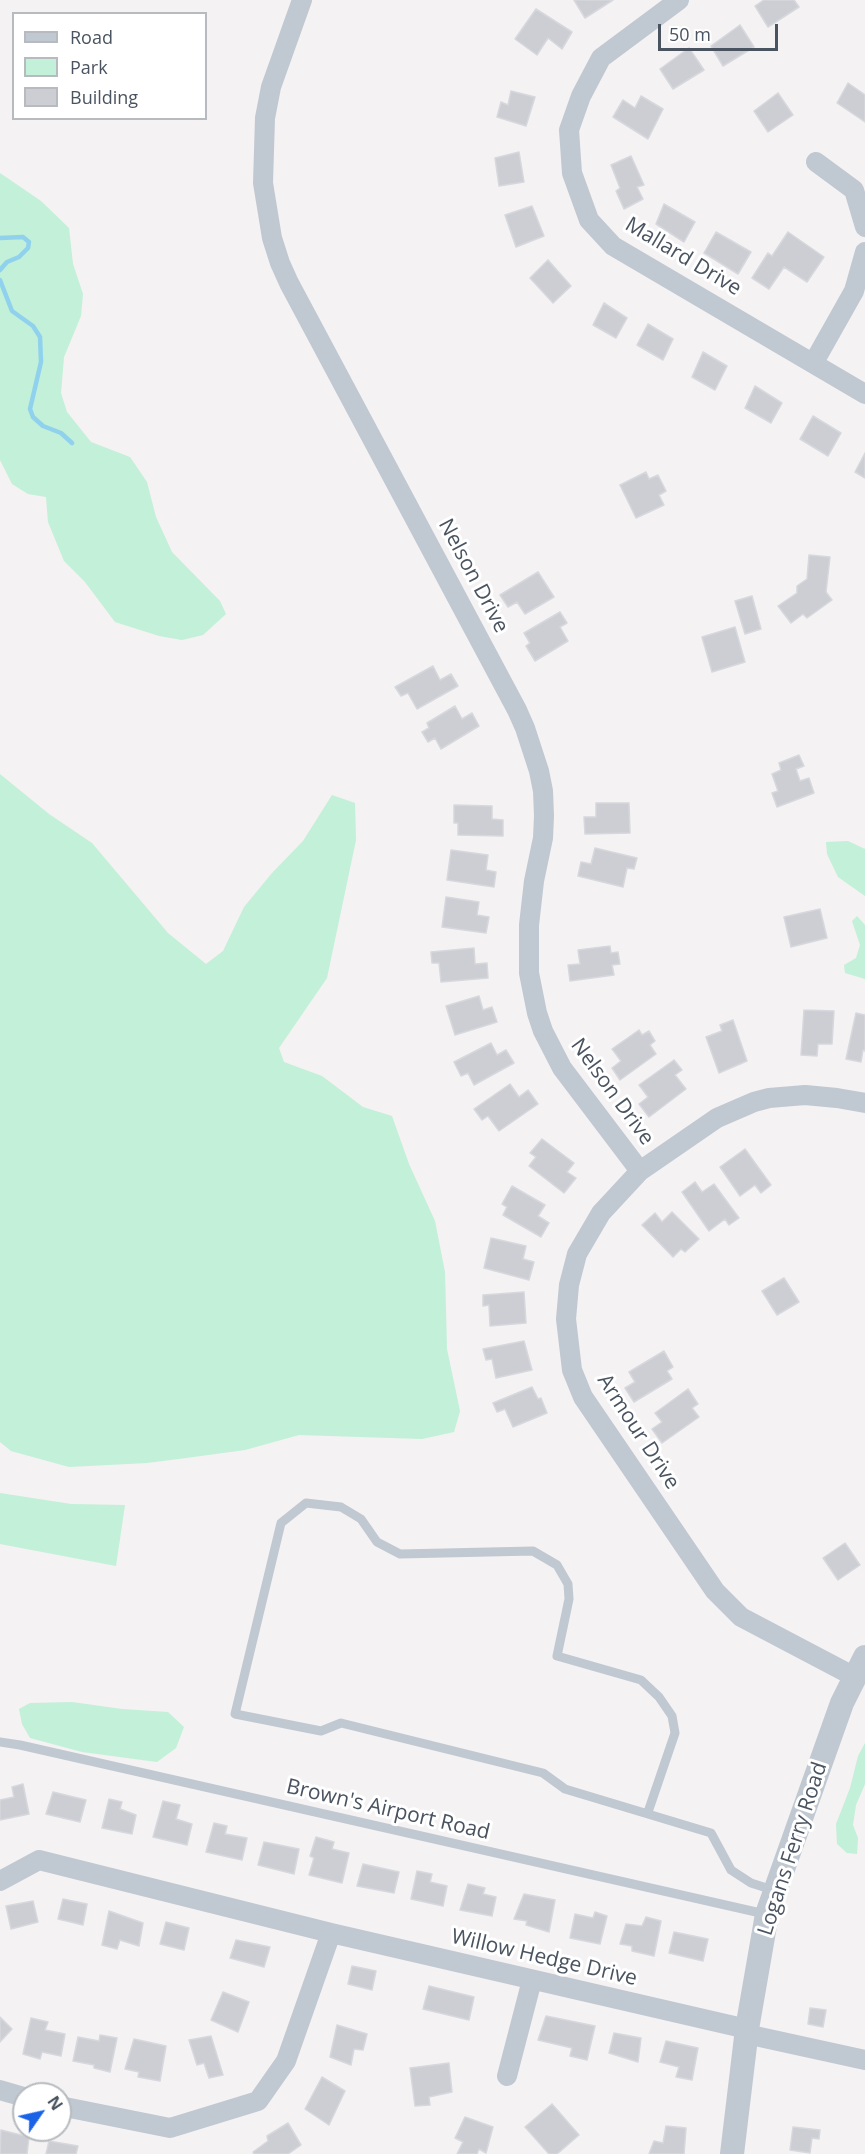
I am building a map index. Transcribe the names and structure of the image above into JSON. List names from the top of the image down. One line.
{"streets":{"street":["Mallard Drive","Nelson Drive","Armour Drive","Logans Ferry Road","Willow Hedge Drive"],"lane":["Brown's Airport Road"]},"crossings":[["Nelson Drive","Armour Drive"],["Armour Drive","Logans Ferry Road"],["Brown's Airport Road","Logans Ferry Road"],["Logans Ferry Road","Willow Hedge Drive"]],"legend":["Road","Park","Building"],"scale_bar":"50 m","north":"top right"}
